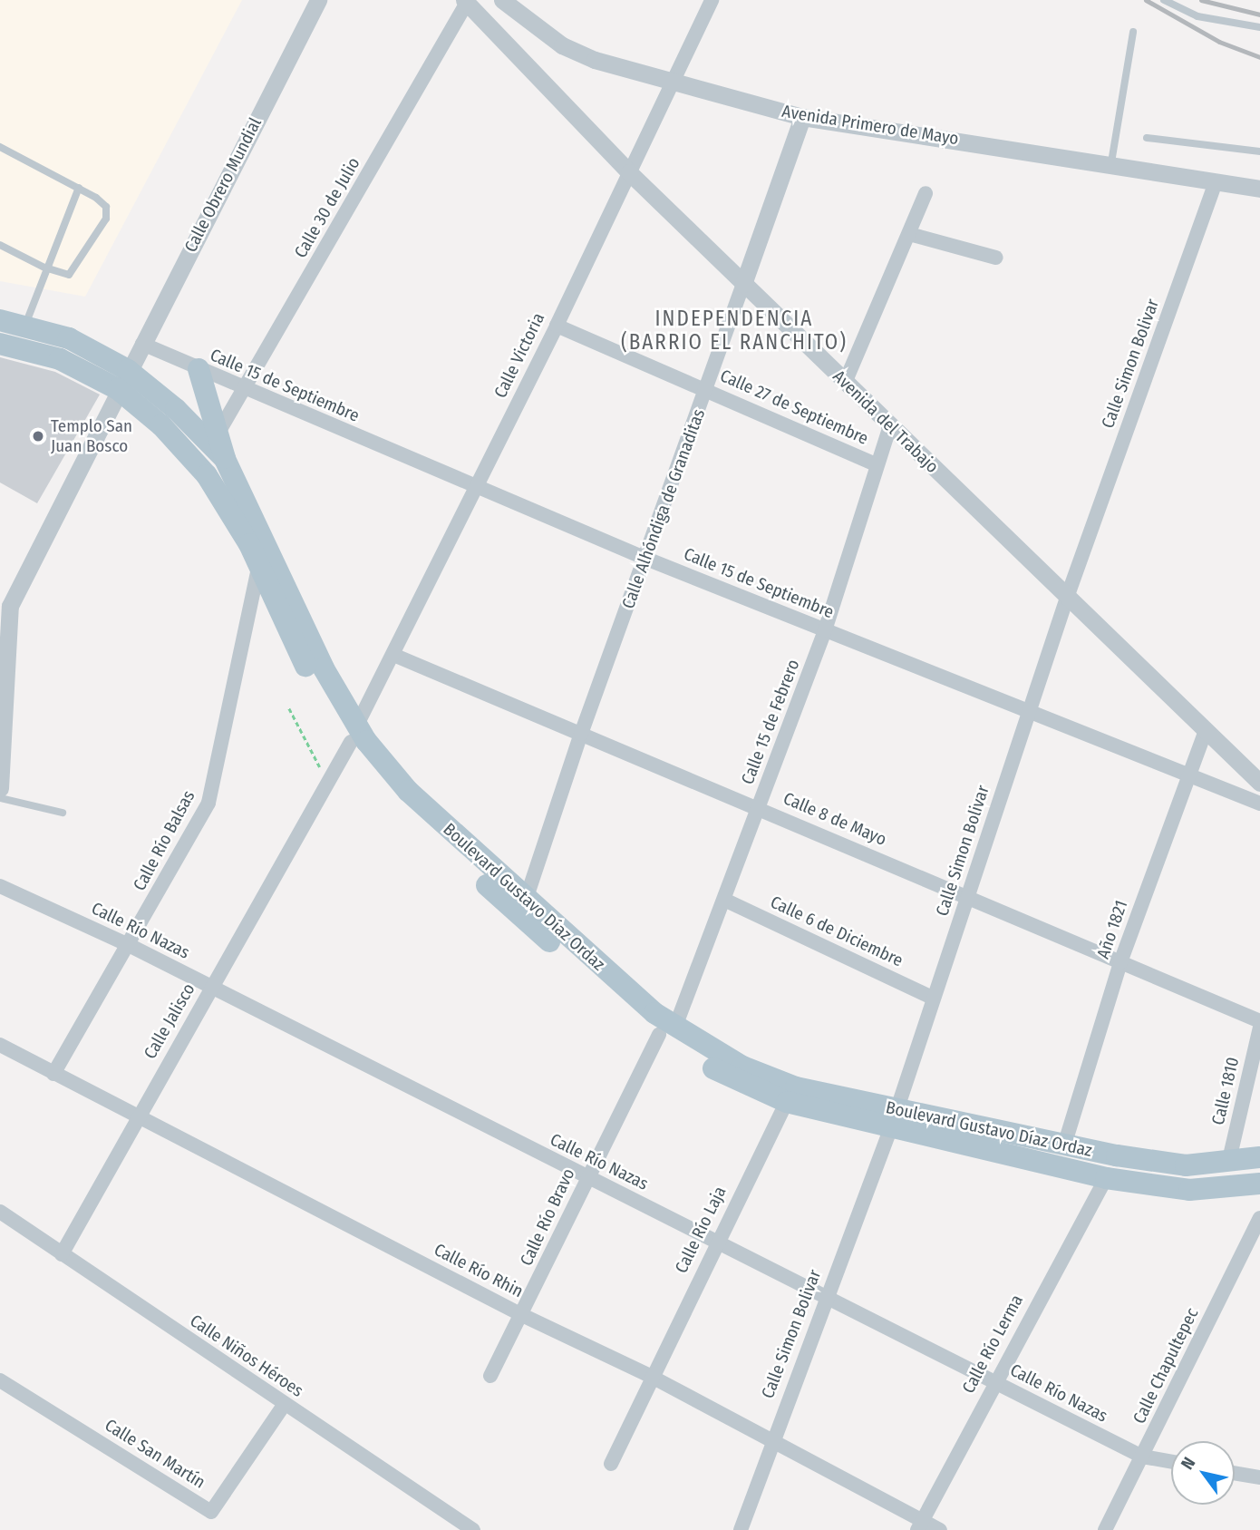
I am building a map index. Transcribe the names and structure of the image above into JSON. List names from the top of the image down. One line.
{"streets":{"main road":["Boulevard Gustavo Díaz Ordaz"],"street":["Avenida Primero de Mayo","Calle Obrero Mundial","Calle 30 de Julio","Calle Victoria","Calle Simon Bolivar","Calle 15 de Septiembre","Calle 27 de Septiembre","Avenida del Trabajo","Calle Alhóndiga de Granaditas","Calle 15 de Febrero","Calle 8 de Mayo","Calle Río Balsas","Año 1821","Calle Río Nazas","Calle 6 de Diciembre","Calle Jalisco","Calle 1810","Calle Río Bravo","Calle Río Laja","Calle Río Rhin","Calle Río Lerma","Calle Niños Héroes","Calle Chapultepec","Calle San Martín"]},"crossings":[["Avenida Primero de Mayo","Calle Victoria"],["Avenida Primero de Mayo","Calle Simon Bolivar"],["Avenida Primero de Mayo","Calle Alhóndiga de Granaditas"],["Calle Obrero Mundial","Calle 15 de Septiembre"],["Calle Obrero Mundial","Boulevard Gustavo Díaz Ordaz"],["Calle 30 de Julio","Calle 15 de Septiembre"],["Calle 30 de Julio","Avenida del Trabajo"],["Calle Victoria","Calle 15 de Septiembre"],["Calle Victoria","Calle 27 de Septiembre"],["Calle Victoria","Avenida del Trabajo"],["Calle Victoria","Calle 8 de Mayo"],["Calle Victoria","Boulevard Gustavo Díaz Ordaz"],["Calle Victoria","Calle Jalisco"],["Calle Simon Bolivar","Calle 15 de Septiembre"],["Calle Simon Bolivar","Avenida del Trabajo"],["Calle Simon Bolivar","Calle 8 de Mayo"],["Calle Simon Bolivar","Boulevard Gustavo Díaz Ordaz"],["Calle Simon Bolivar","Calle Río Nazas"],["Calle Simon Bolivar","Calle 6 de Diciembre"],["Calle Simon Bolivar","Calle Río Rhin"],["Calle 15 de Septiembre","Calle Alhóndiga de Granaditas"],["Calle 15 de Septiembre","Calle 15 de Febrero"],["Calle 15 de Septiembre","Año 1821"],["Calle 27 de Septiembre","Calle Alhóndiga de Granaditas"],["Calle 27 de Septiembre","Calle 15 de Febrero"],["Avenida del Trabajo","Calle Alhóndiga de Granaditas"],["Avenida del Trabajo","Calle 15 de Febrero"],["Avenida del Trabajo","Año 1821"],["Calle Alhóndiga de Granaditas","Calle 8 de Mayo"],["Calle Alhóndiga de Granaditas","Boulevard Gustavo Díaz Ordaz"],["Calle 15 de Febrero","Calle 8 de Mayo"],["Calle 15 de Febrero","Boulevard Gustavo Díaz Ordaz"],["Calle 15 de Febrero","Calle 6 de Diciembre"],["Calle 15 de Febrero","Calle Río Bravo"],["Calle 8 de Mayo","Año 1821"],["Calle Río Balsas","Boulevard Gustavo Díaz Ordaz"],["Calle Río Balsas","Calle Río Nazas"],["Calle Río Balsas","Calle Río Rhin"],["Boulevard Gustavo Díaz Ordaz","Año 1821"],["Boulevard Gustavo Díaz Ordaz","Calle Jalisco"],["Boulevard Gustavo Díaz Ordaz","Calle 1810"],["Boulevard Gustavo Díaz Ordaz","Calle Río Bravo"],["Boulevard Gustavo Díaz Ordaz","Calle Río Laja"],["Boulevard Gustavo Díaz Ordaz","Calle Río Lerma"],["Calle Río Nazas","Calle Jalisco"],["Calle Río Nazas","Calle Río Bravo"],["Calle Río Nazas","Calle Río Laja"],["Calle Río Nazas","Calle Río Lerma"],["Calle Río Nazas","Calle Chapultepec"],["Calle Jalisco","Calle Río Rhin"],["Calle Jalisco","Calle Niños Héroes"],["Calle Río Bravo","Calle Río Rhin"],["Calle Río Laja","Calle Río Rhin"],["Calle Río Rhin","Calle Río Lerma"],["Calle Niños Héroes","Calle San Martín"]],"districts":["INDEPENDENCIA (BARRIO EL RANCHITO)"],"places":["Templo San Juan Bosco"],"north":"top left"}
